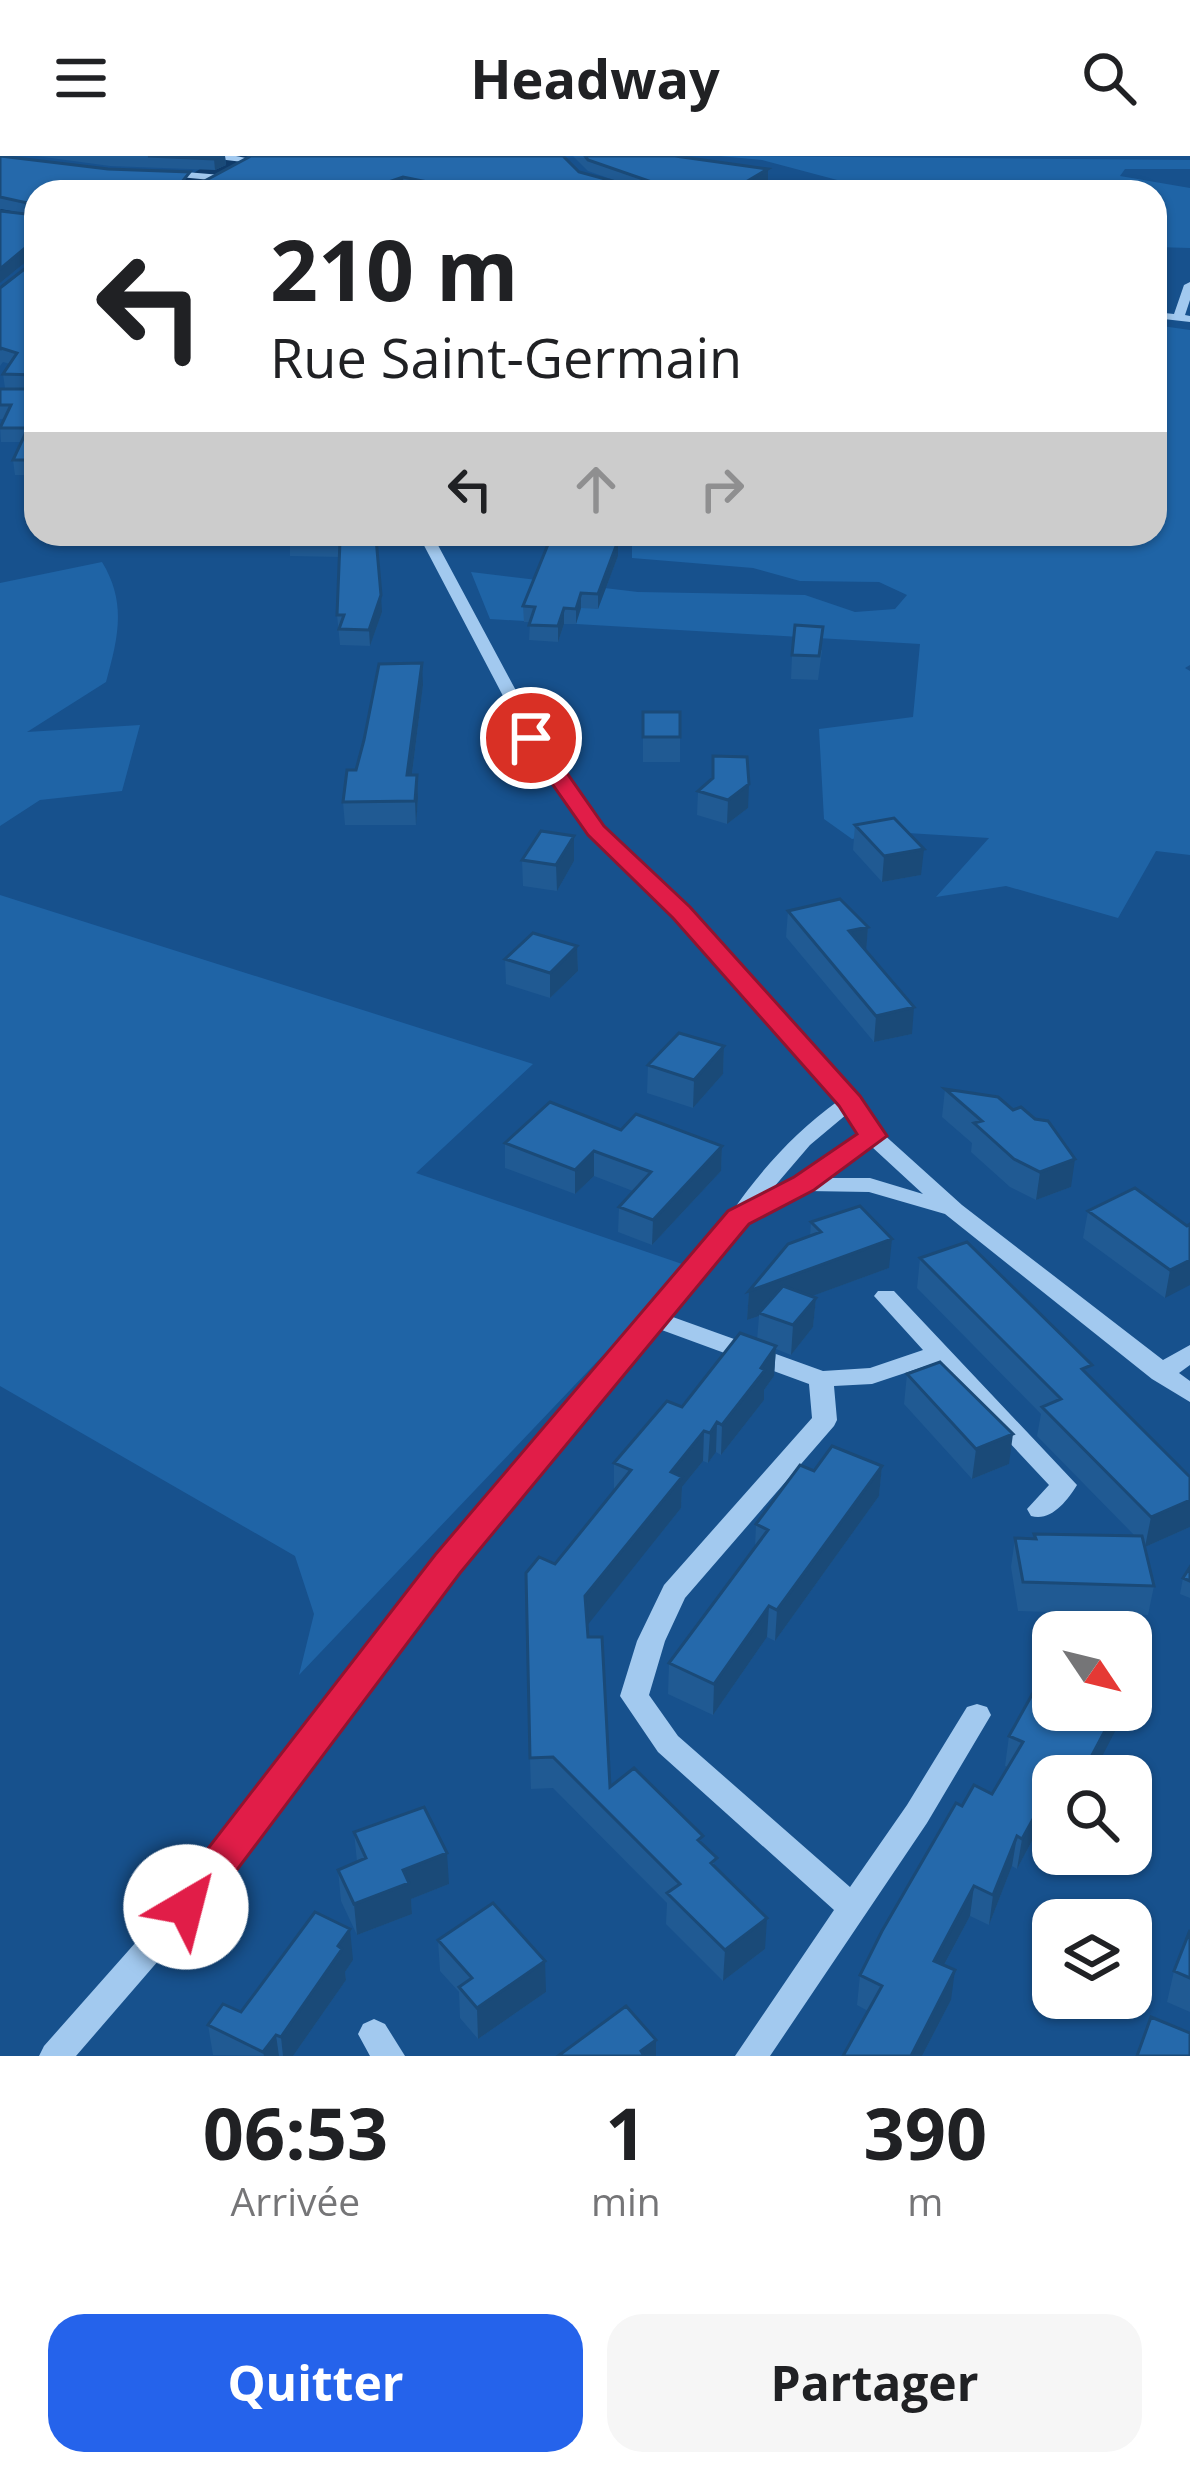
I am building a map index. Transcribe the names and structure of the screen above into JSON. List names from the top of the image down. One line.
{"north":"bottom right","page":{"header":"Headway","turn":["210 m","Rue Saint-Germain"],"eta":["06:53","Arrivée","1","min","390","m"],"buttons":["Quitter","Partager"]}}
